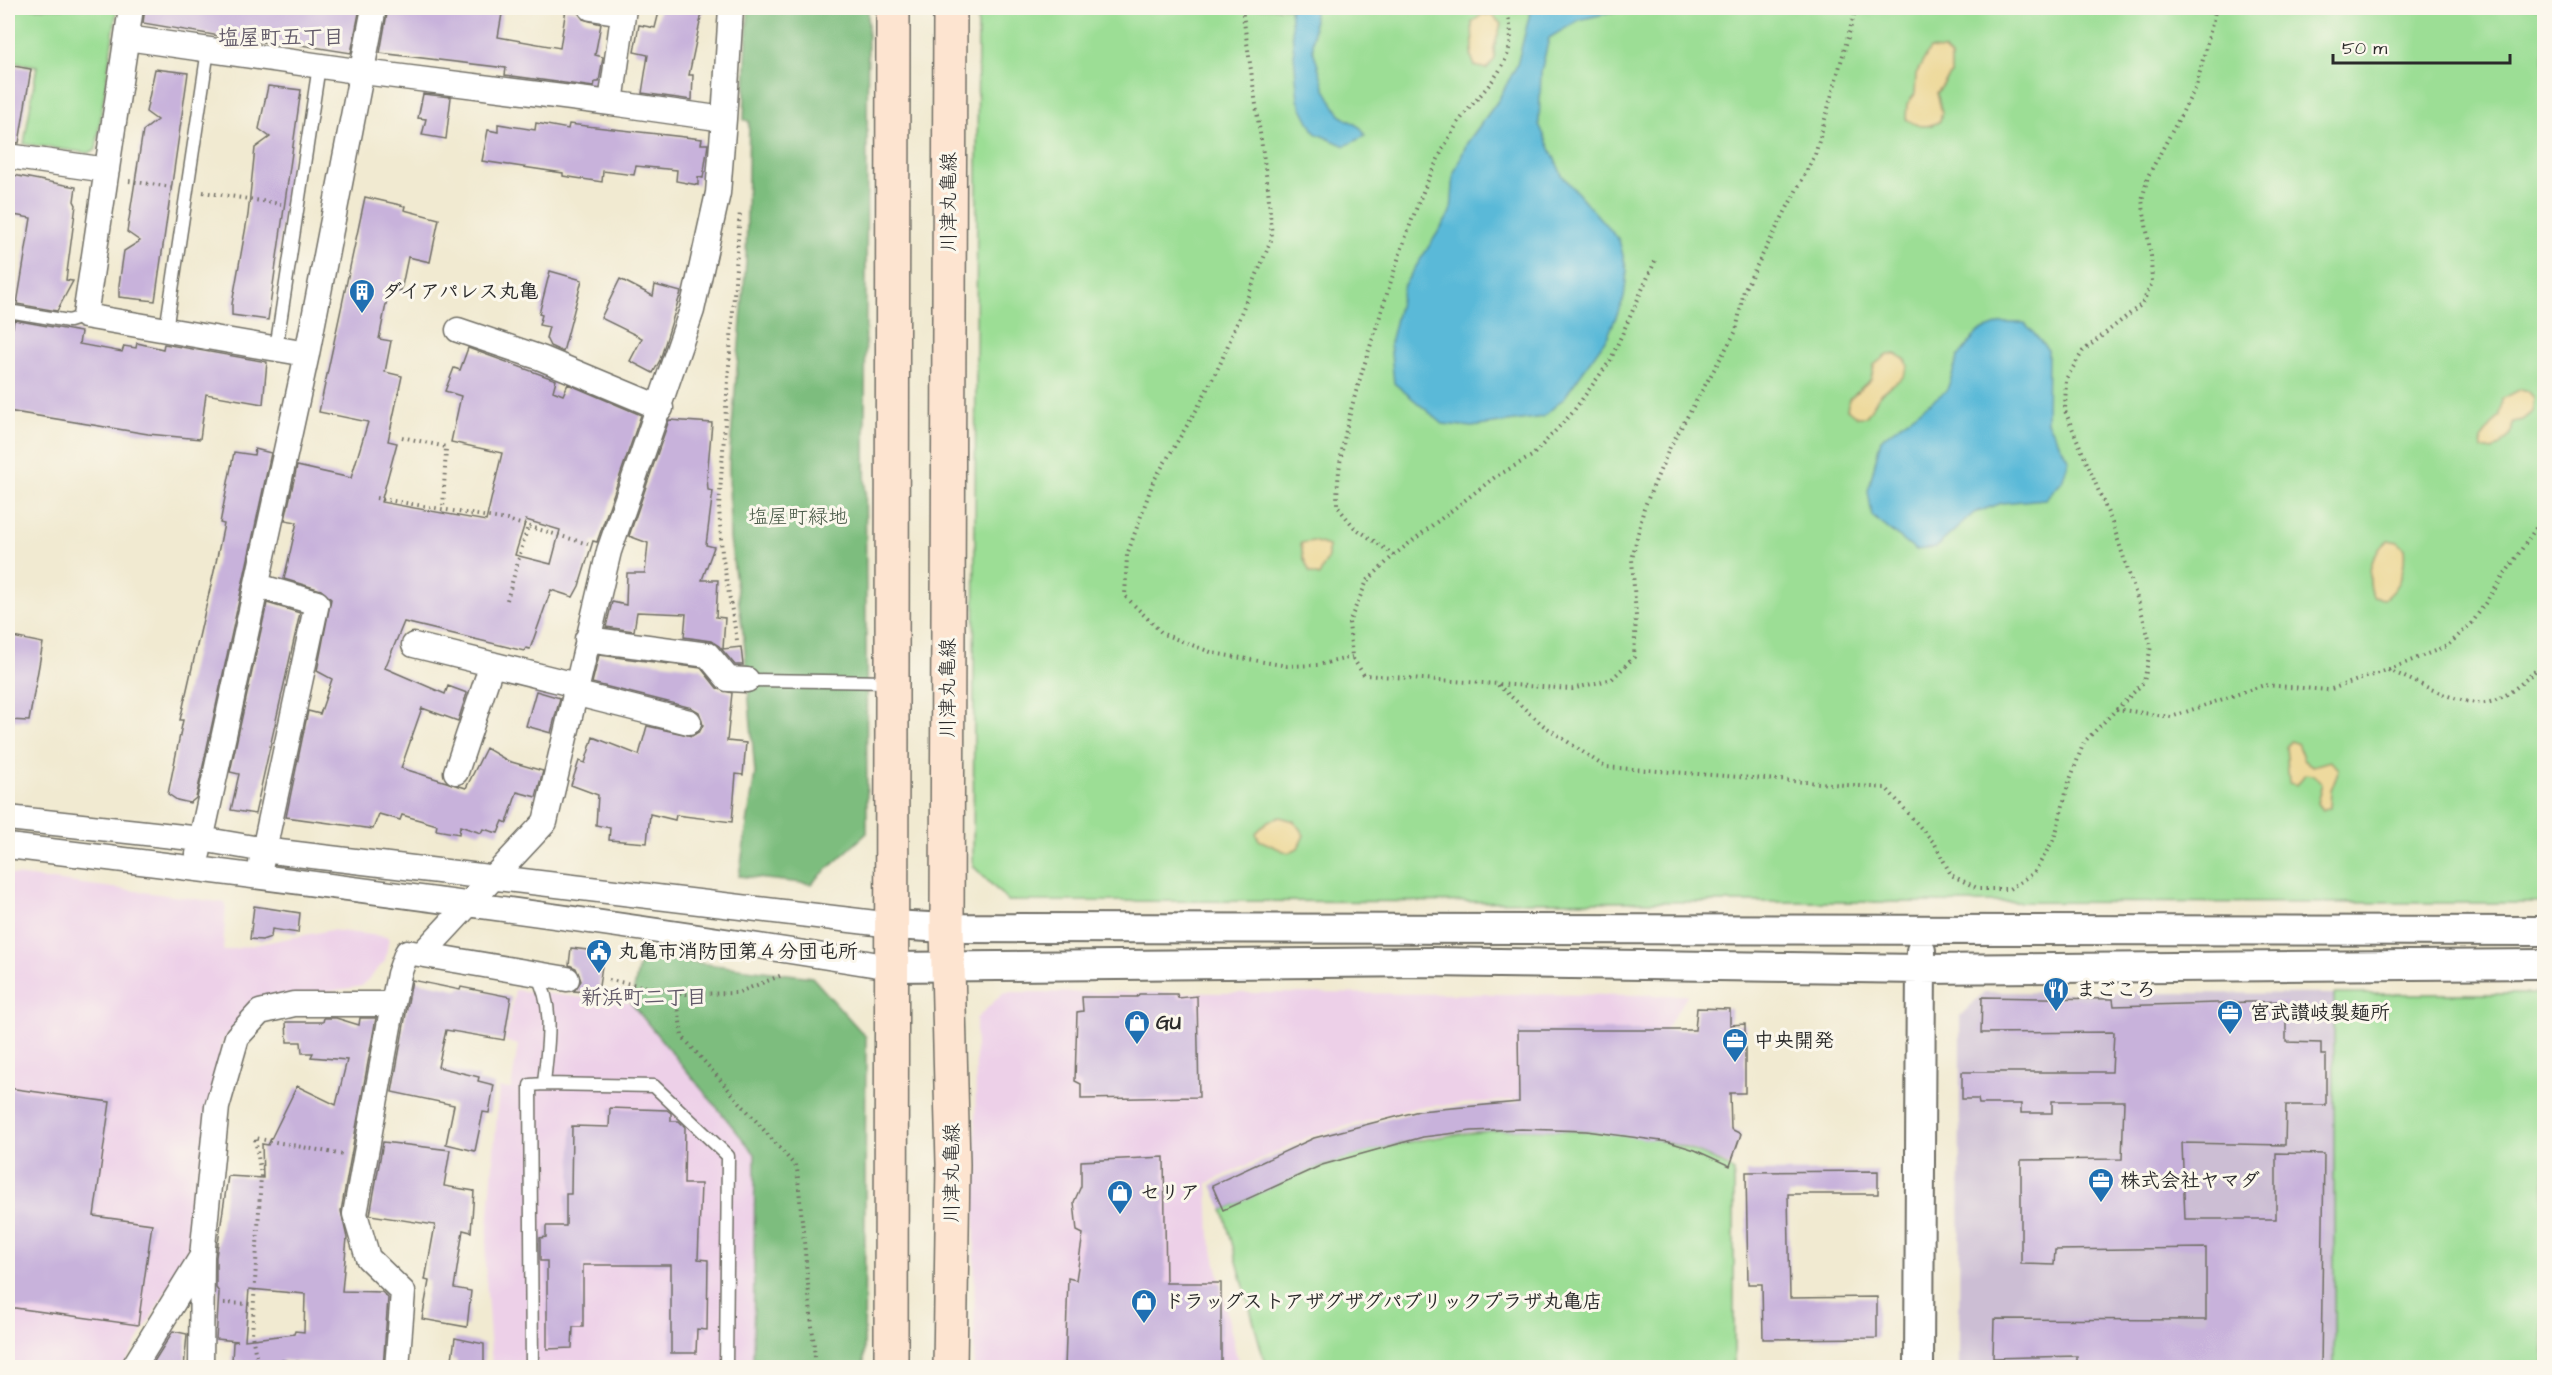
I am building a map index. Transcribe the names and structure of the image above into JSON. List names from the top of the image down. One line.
{"streets":{"main road":["川津丸亀線"]},"districts":["塩屋町五丁目","新浜町二丁目"],"parks":["塩屋町緑地"],"places":{"building":["ダイアパレス丸亀"],"public building":["丸亀市消防団第４分団屯所"],"restaurant":["まごころ"],"office":["宮武讃岐製麺所","中央開発","株式会社ヤマダ"],"shop":["GU","セリア","ドラッグストアザグザグパブリックプラザ丸亀店"]},"scale_bar":"50 m"}
